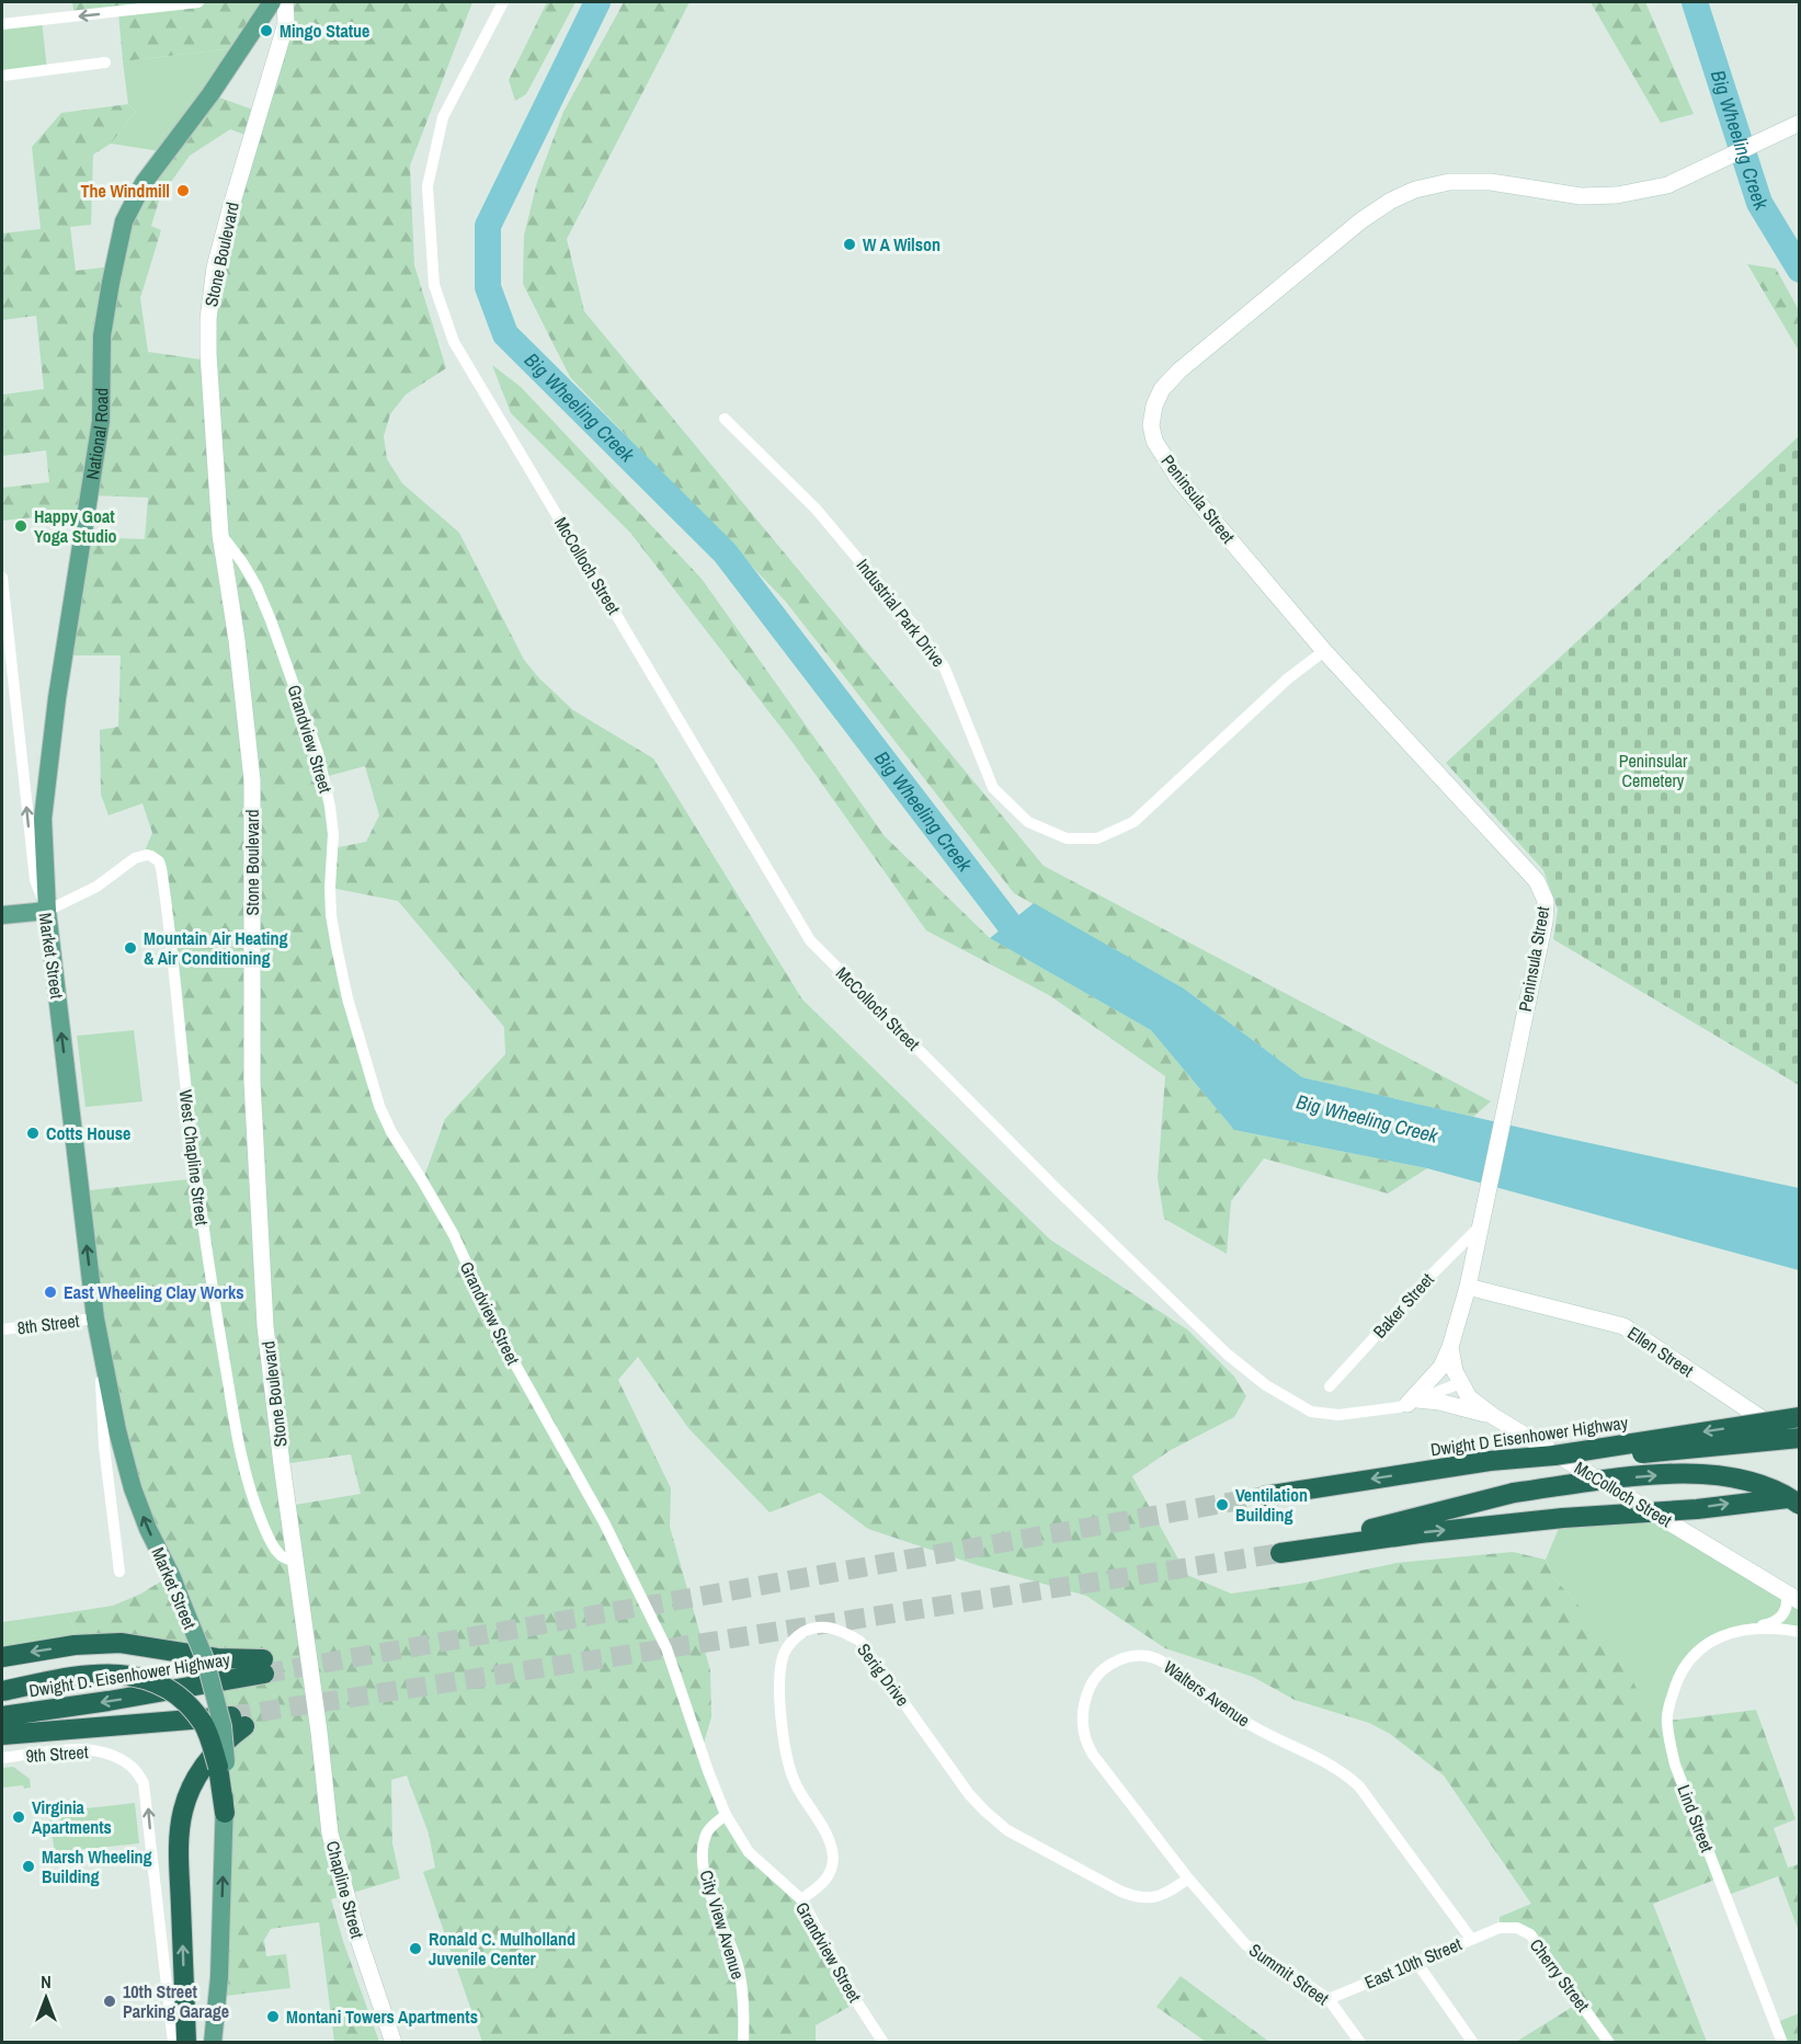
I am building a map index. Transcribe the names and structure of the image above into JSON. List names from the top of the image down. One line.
{"streets":{"highway":["Dwight D Eisenhower Highway","Dwight D. Eisenhower Highway"],"main road":["National Road","Market Street"],"street":["Stone Boulevard","Peninsula Street","McColloch Street","Industrial Park Drive","Grandview Street","West Chapline Street","Baker Street","8th Street","Ellen Street","Serig Drive","Walters Avenue","9th Street","Lind Street","Chapline Street","City View Avenue","East 10th Street","Summit Street","Cherry Street"]},"crossings":[["Stone Boulevard","Grandview Street"],["Stone Boulevard","West Chapline Street"],["Stone Boulevard","Chapline Street"],["National Road","Market Street"],["National Road","West Chapline Street"],["Peninsula Street","McColloch Street"],["Peninsula Street","Industrial Park Drive"],["Peninsula Street","Baker Street"],["Peninsula Street","Ellen Street"],["McColloch Street","Lind Street"],["Grandview Street","Serig Drive"],["Grandview Street","City View Avenue"],["Market Street","West Chapline Street"],["Market Street","8th Street"],["Serig Drive","Walters Avenue"],["Serig Drive","Summit Street"],["Walters Avenue","East 10th Street"],["Walters Avenue","Summit Street"],["East 10th Street","Summit Street"],["East 10th Street","Cherry Street"]],"one_way":["Market Street"],"water":["Big Wheeling Creek"],"parks":["Peninsular Cemetery"],"places":["Mingo Statue","The Windmill","W A Wilson","Happy Goat Yoga Studio","Mountain Air Heating & Air Conditioning","Cotts House","East Wheeling Clay Works","Ventilation Building","Virginia Apartments","Marsh Wheeling Building","Ronald C. Mulholland Juvenile Center","10th Street Parking Garage","Montani Towers Apartments"],"north":"top"}
